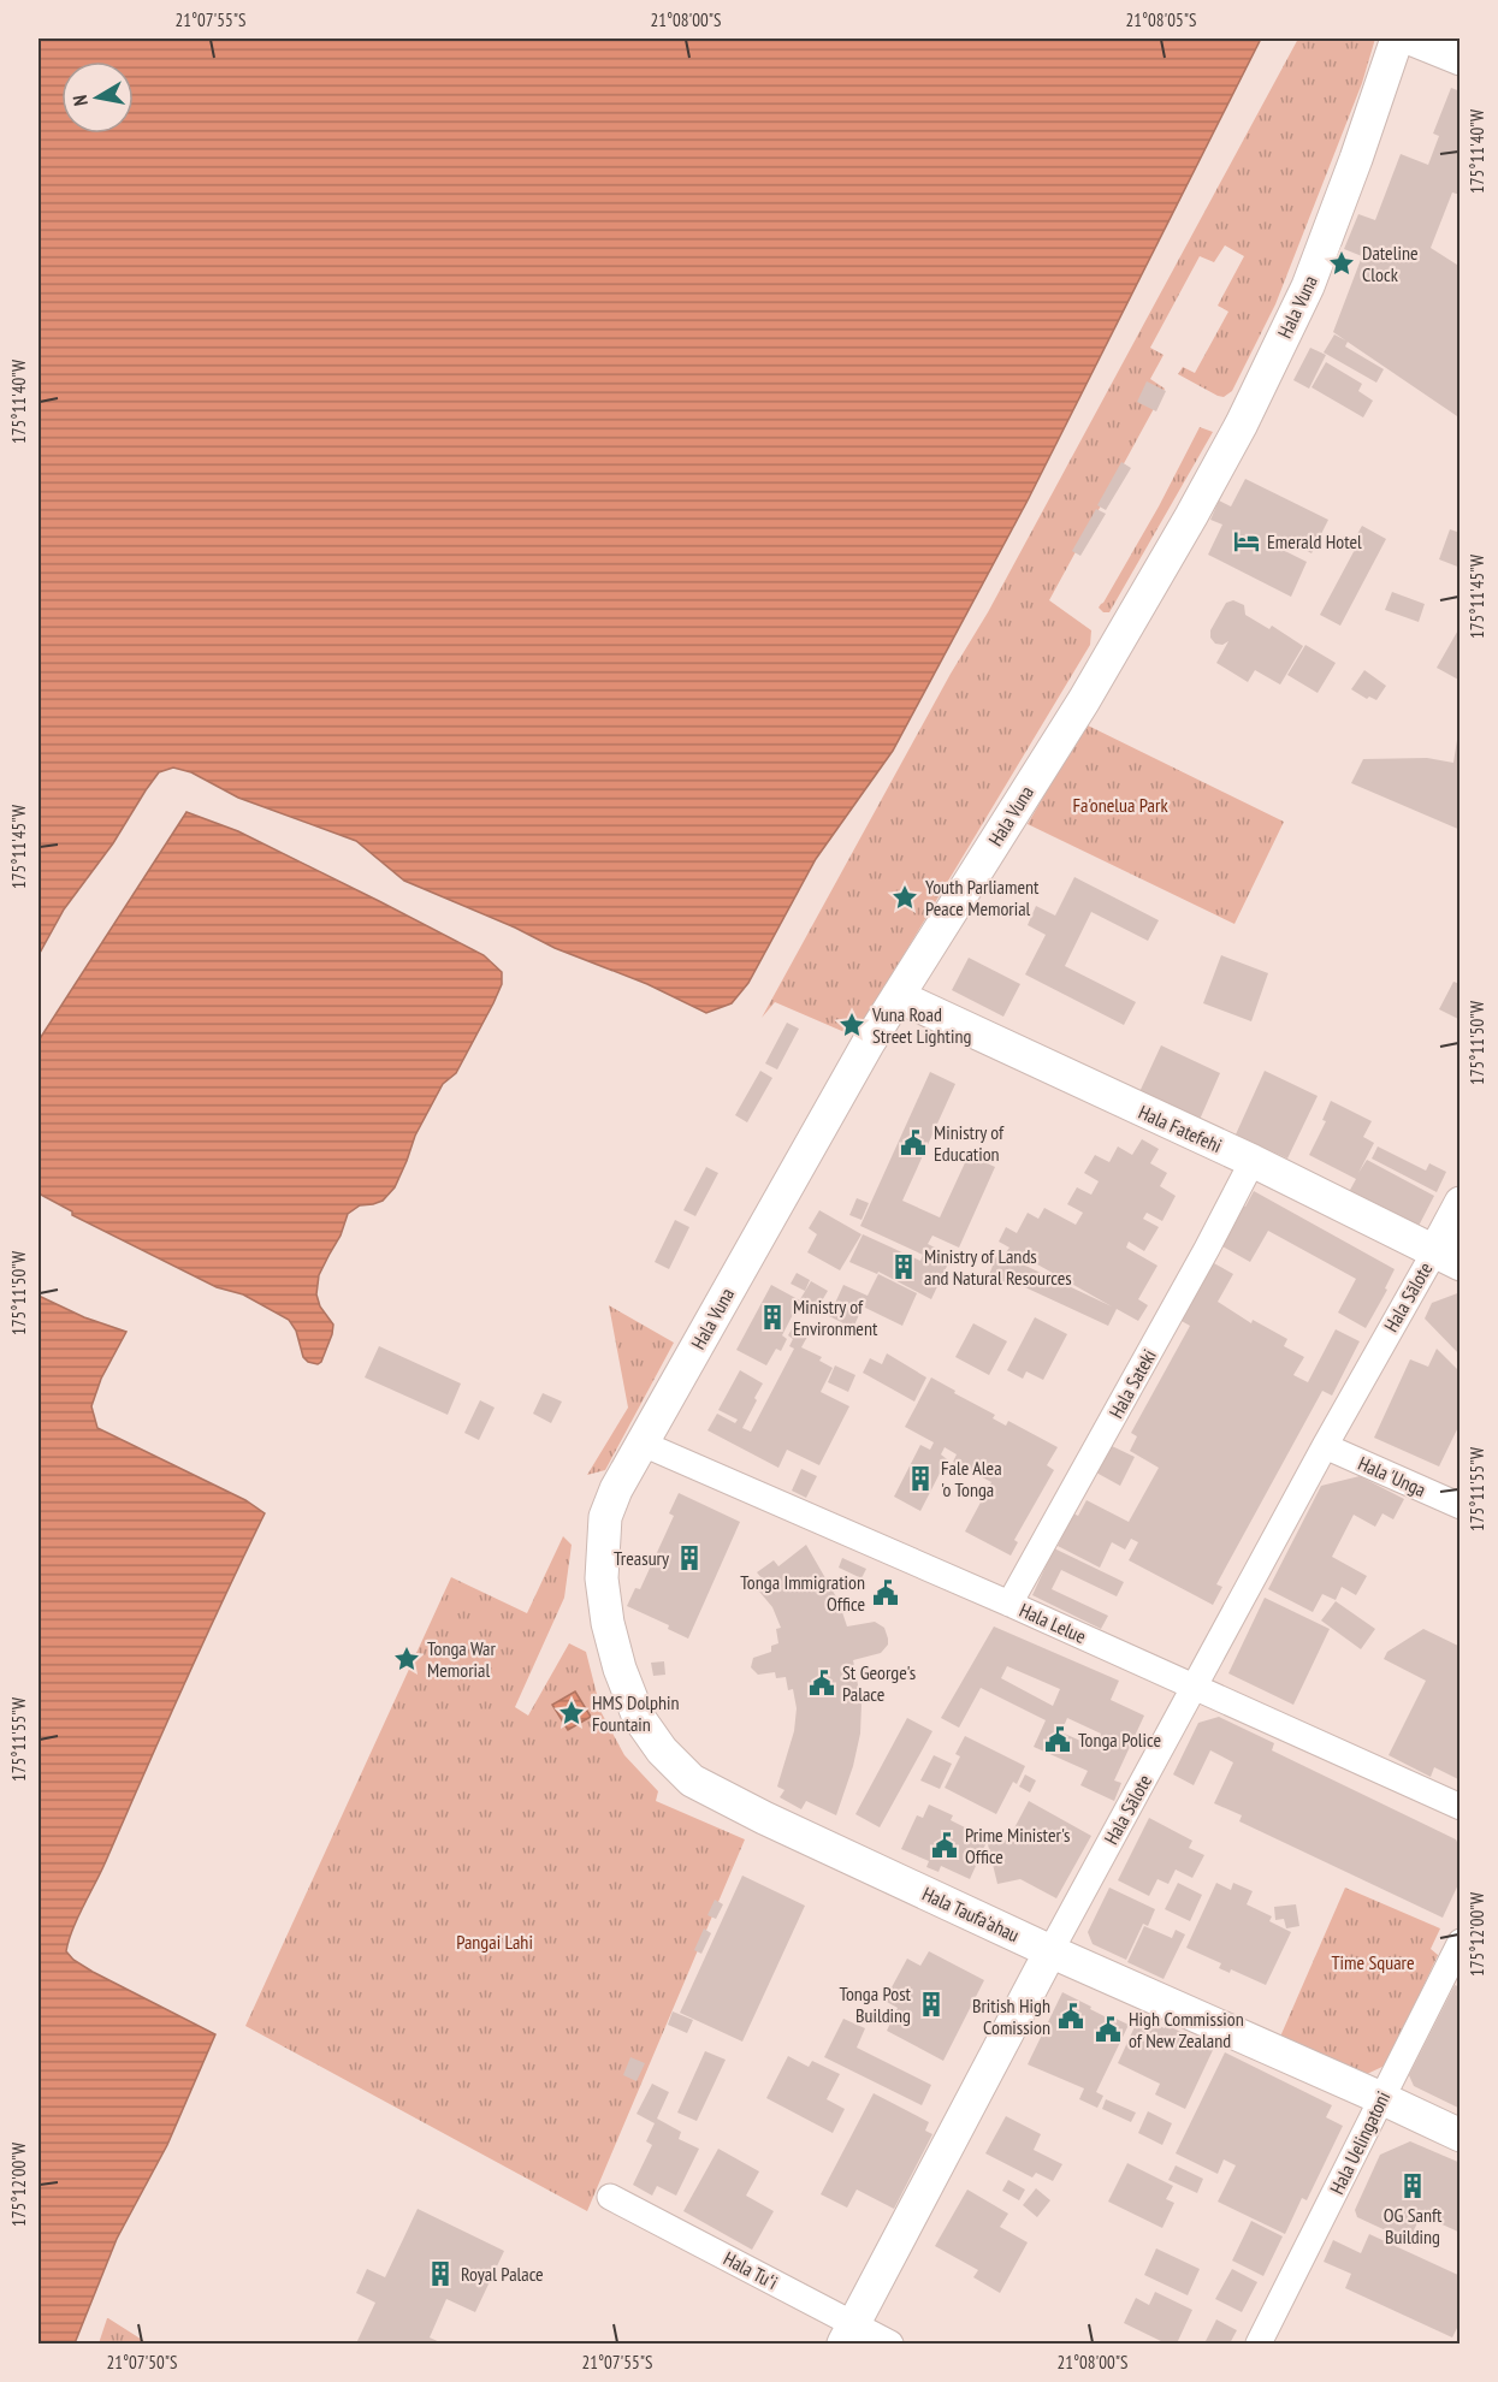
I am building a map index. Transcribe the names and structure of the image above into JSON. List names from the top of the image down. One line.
{"streets":{"main road":["Hala Vuna","Hala Fatefehi","Hala Sālote","Hala Taufa'ahau"],"street":["Hala Sateki","Hala 'Unga","Hala Lelue","Hala Uelingatoni","Hala Tuʻi"]},"crossings":[["Hala Vuna","Hala Fatefehi"],["Hala Vuna","Hala Lelue"],["Hala Vuna","Hala Taufa'ahau"],["Hala Fatefehi","Hala Sālote"],["Hala Fatefehi","Hala Sateki"],["Hala Sālote","Hala 'Unga"],["Hala Sālote","Hala Lelue"],["Hala Sālote","Hala Taufa'ahau"],["Hala Sālote","Hala Tuʻi"],["Hala Sateki","Hala Lelue"],["Hala Taufa'ahau","Hala Uelingatoni"]],"parks":["Fa'onelua Park","Pangai Lahi","Time Square"],"places":{"place":["Dateline Clock","Youth Parliament Peace Memorial","Vuna Road Street Lighting","Tonga War Memorial","HMS Dolphin Fountain"],"hotel":["Emerald Hotel"],"public building":["Ministry of Education","Tonga Immigration Office","St George's Palace","Tonga Police","Prime Minister's Office","British High Comission","High Commission of New Zealand"],"building":["Ministry of Lands and Natural Resources","Ministry of Environment","Fale Alea 'o Tonga","Treasury","Tonga Post Building","OG Sanft Building","Royal Palace"]},"north":"left","coordinates":["21°07'55\"S","21°08'00\"S","21°08'05\"S","175°11'40\"W","175°11'45\"W","175°11'50\"W","175°11'55\"W","175°12'00\"W","21°07'50\"S"]}
